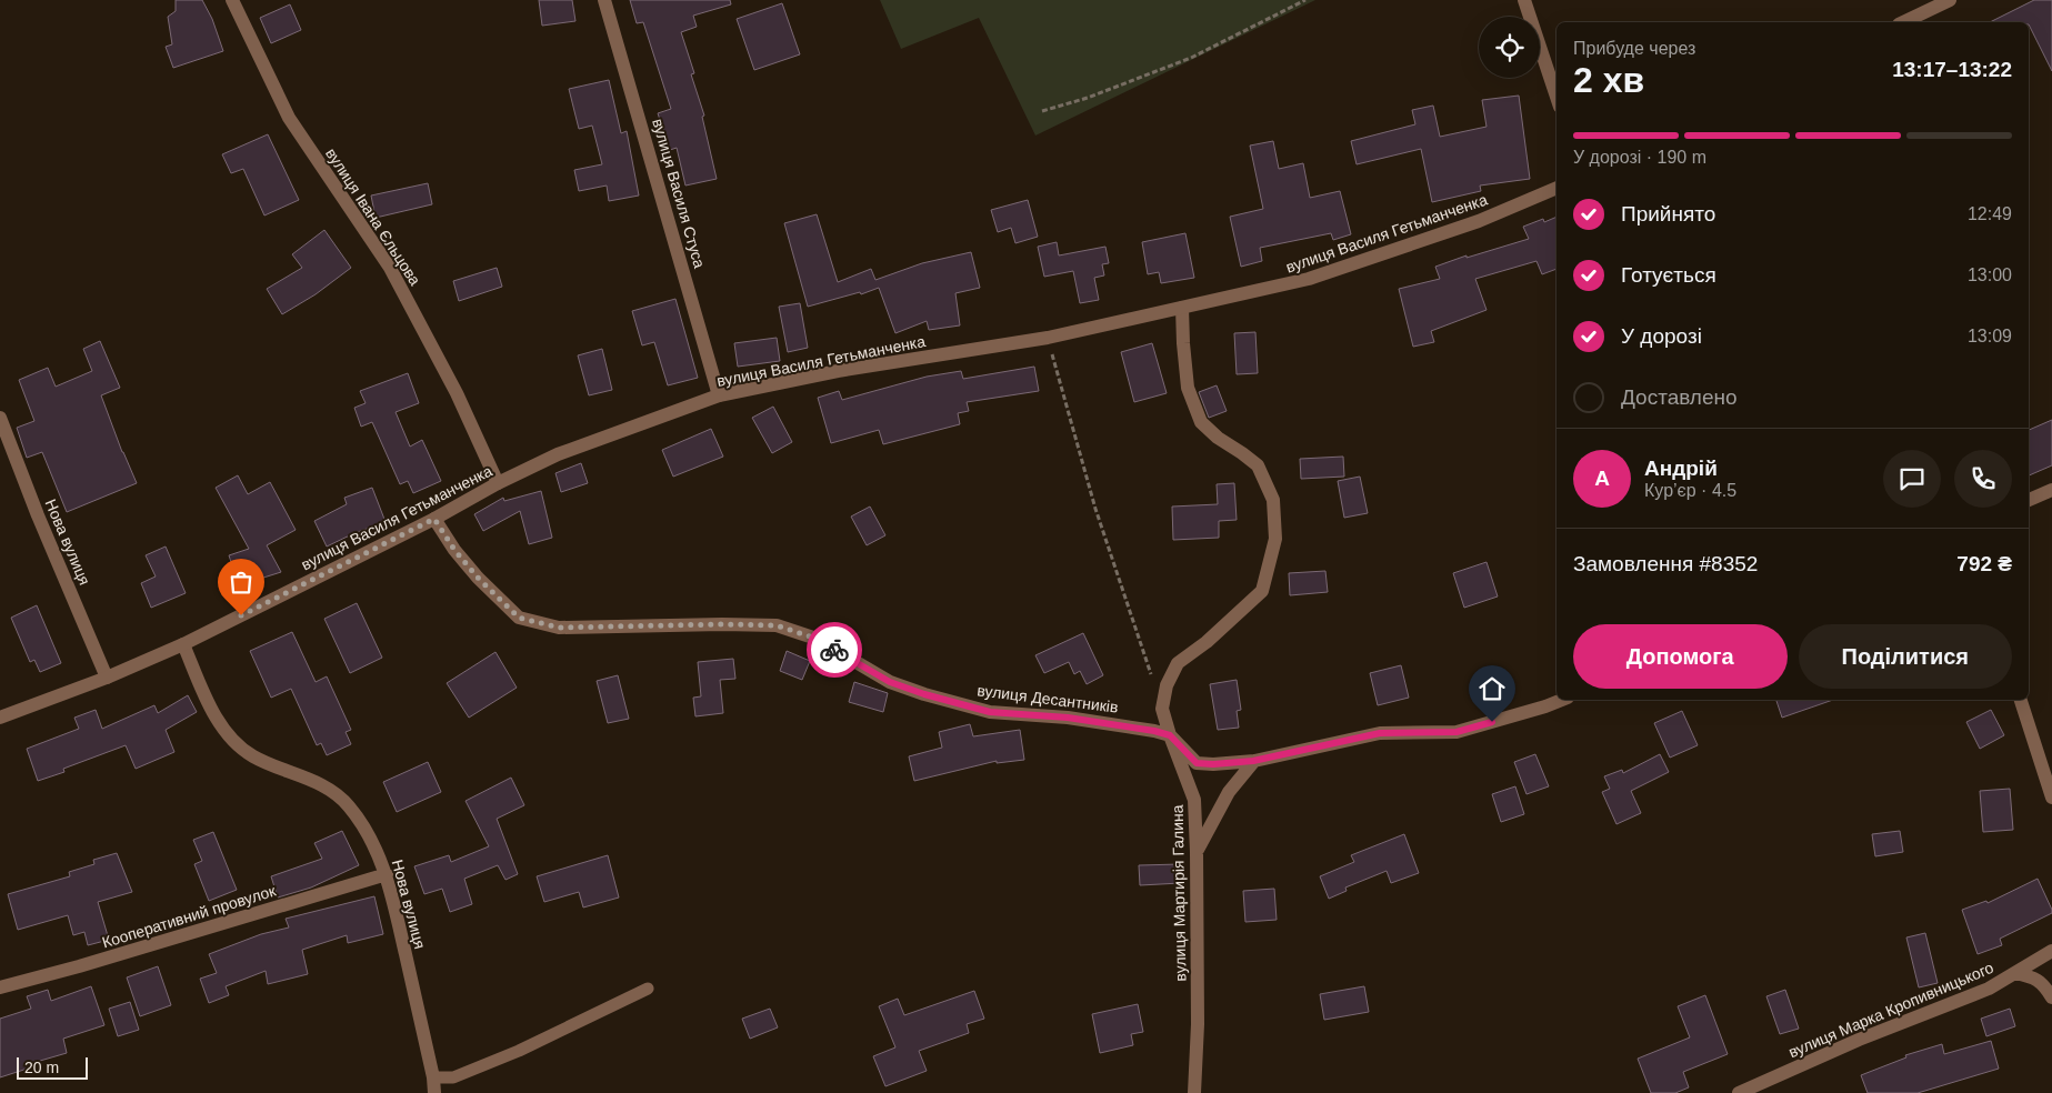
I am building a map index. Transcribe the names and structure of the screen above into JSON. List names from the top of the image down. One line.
{"streets":{"street":["вулиця Василя Стуса","вулиця Івана Єльцова","вулиця Василя Гетьманченка","Нова вулиця","вулиця Десантників","вулиця Мартирія Галина","Кооперативний провулок","вулиця Марка Кропивницького"]},"crossings":[["вулиця Василя Стуса","вулиця Василя Гетьманченка"],["вулиця Івана Єльцова","вулиця Василя Гетьманченка"],["вулиця Василя Гетьманченка","Нова вулиця"],["вулиця Василя Гетьманченка","вулиця Десантників"],["вулиця Василя Гетьманченка","вулиця Мартирія Галина"],["Нова вулиця","Кооперативний провулок"],["вулиця Десантників","вулиця Мартирія Галина"]],"scale_bar":"20 m","page":{"heading":["2 хв","Прибуде через","13:17–13:22"],"panel":["Андрій","Кур’єр · 4.5","Замовлення #8352","792 ₴"],"bar":"У дорозі · 190 m","list":[["Прийнято","12:49"],["Готується","13:00"],["У дорозі","13:09"],"Доставлено"],"round":"А","buttons":["Допомога","Поділитися"],"scale":"20 m"}}
